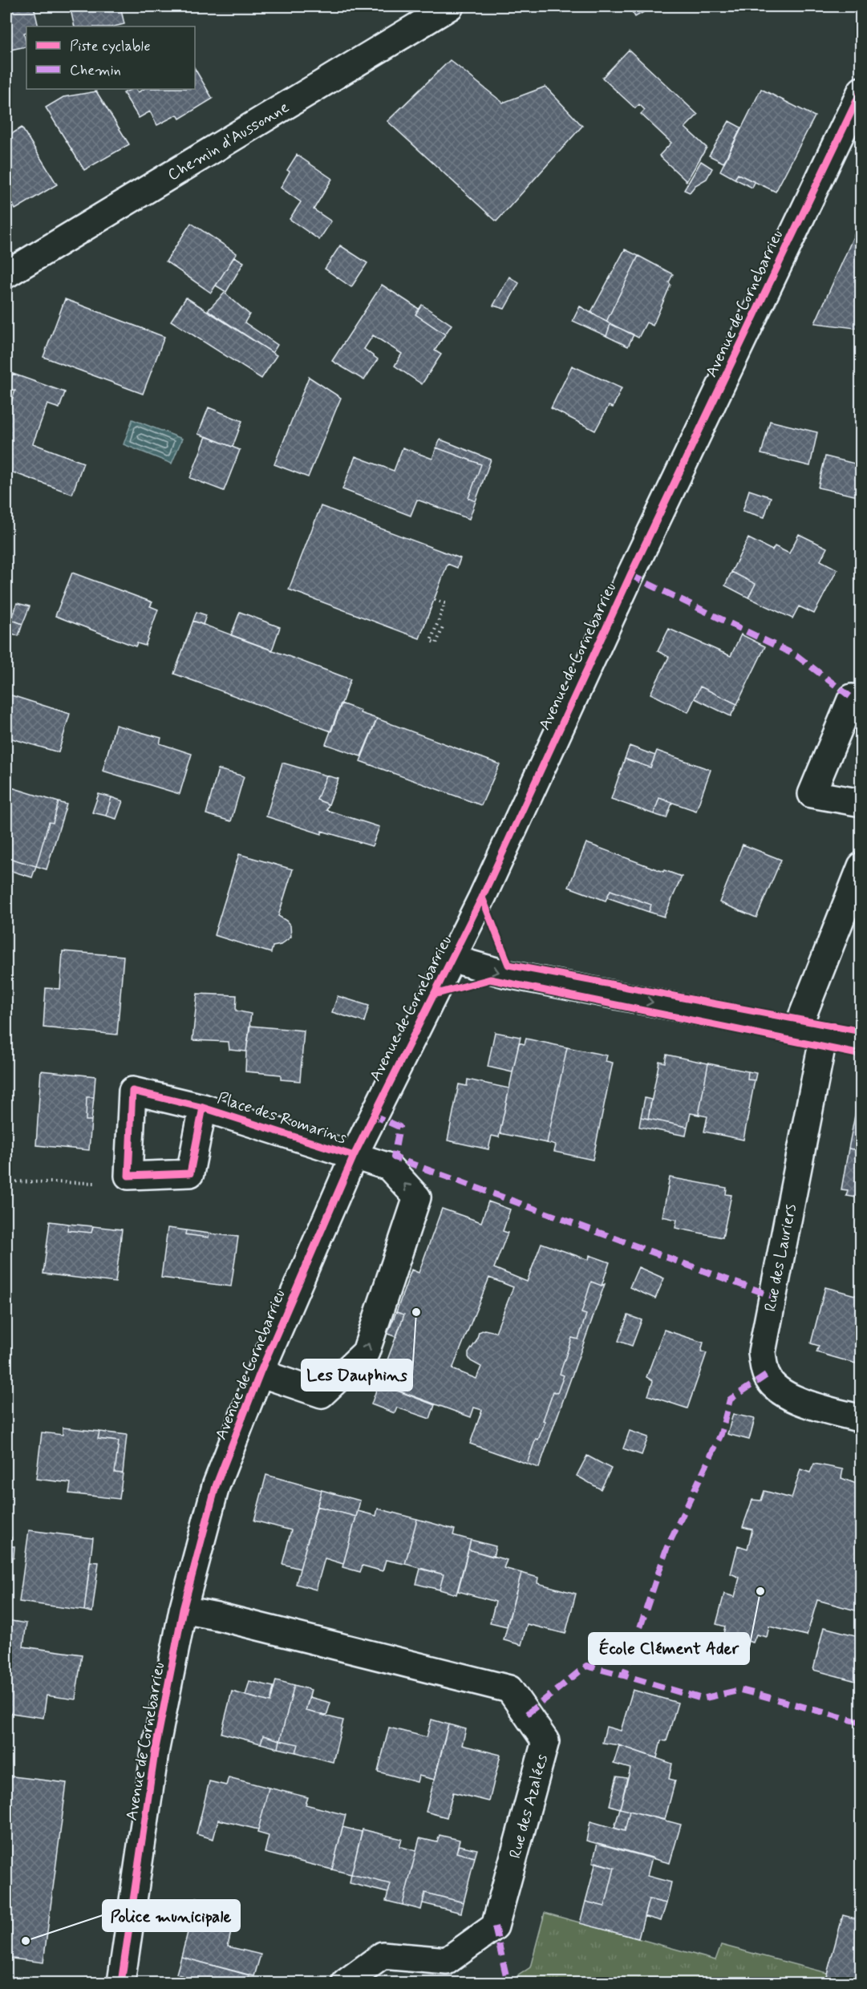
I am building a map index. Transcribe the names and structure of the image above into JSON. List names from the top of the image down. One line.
{"streets":{"street":["Chemin d'Aussonne","Avenue de Cornebarrieu","Place des Romarins","Rue des Lauriers","Rue des Azalées"]},"crossings":[["Avenue de Cornebarrieu","Place des Romarins"],["Avenue de Cornebarrieu","Rue des Azalées"]],"places":["Les Dauphins","École Clément Ader","Police municipale"],"legend":["Piste cyclable","Chemin"]}
